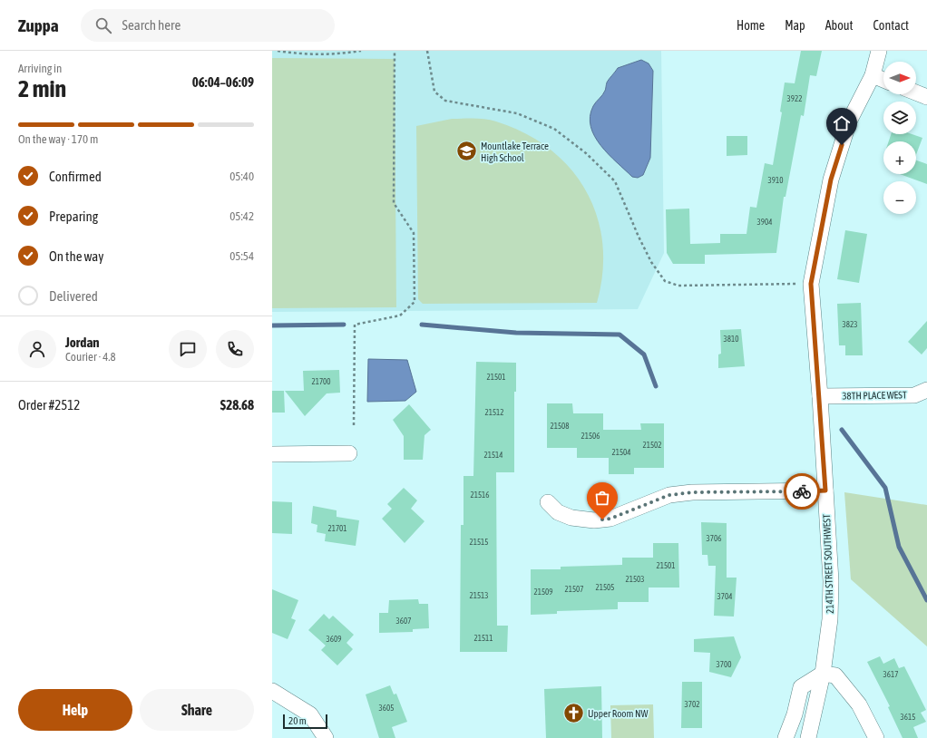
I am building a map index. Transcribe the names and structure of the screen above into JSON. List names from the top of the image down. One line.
{"streets":{"street":["38TH PLACE WEST","214TH STREET SOUTHWEST"]},"crossings":[["38TH PLACE WEST","214TH STREET SOUTHWEST"]],"places":{"school or university":["Mountlake Terrace High School"],"church":["Upper Room NW"]},"house_numbers":["3922","3910","3904","3823","3810","21501","21700","21512","21508","21506","21502","21504","21514","21516","21701","3706","21515","21501","21503","21505","21507","21509","21513","3704","3607","21511","3609","3700","3617","3702","3605","3615"],"scale_bar":"20 m","north":"right","page":{"header":"Zuppa","search":"Search here","nav":["Home","Map","About","Contact"],"heading":["2 min","Arriving in","06:04–06:09"],"panel":["Jordan","Courier · 4.8","Order #2512","$28.68"],"map_buttons":["+","−"],"bar":"On the way · 170 m","list":[["Confirmed","05:40"],["Preparing","05:42"],["On the way","05:54"],"Delivered"],"buttons":["Help","Share"],"scale":"20 m"}}
